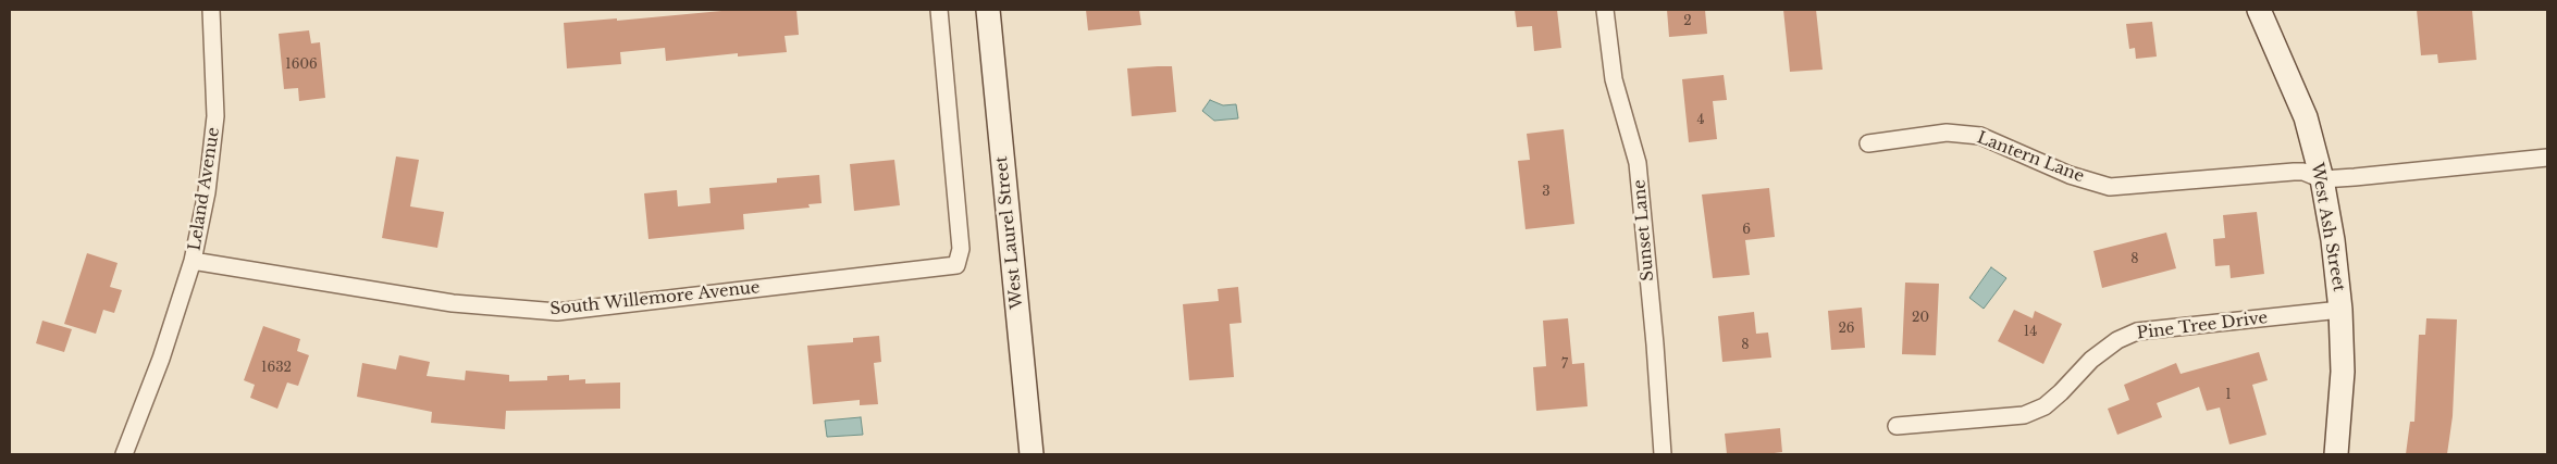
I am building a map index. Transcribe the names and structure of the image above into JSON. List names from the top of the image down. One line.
{"streets":{"street":["Lantern Lane","Leland Avenue","West Ash Street","Sunset Lane","West Laurel Street","South Willemore Avenue","Pine Tree Drive"]},"crossings":[["Lantern Lane","West Ash Street"],["Leland Avenue","South Willemore Avenue"],["West Ash Street","Pine Tree Drive"]],"house_numbers":["2","1606","4","3","6","8","20","26","14","8","7","1632","1"]}
